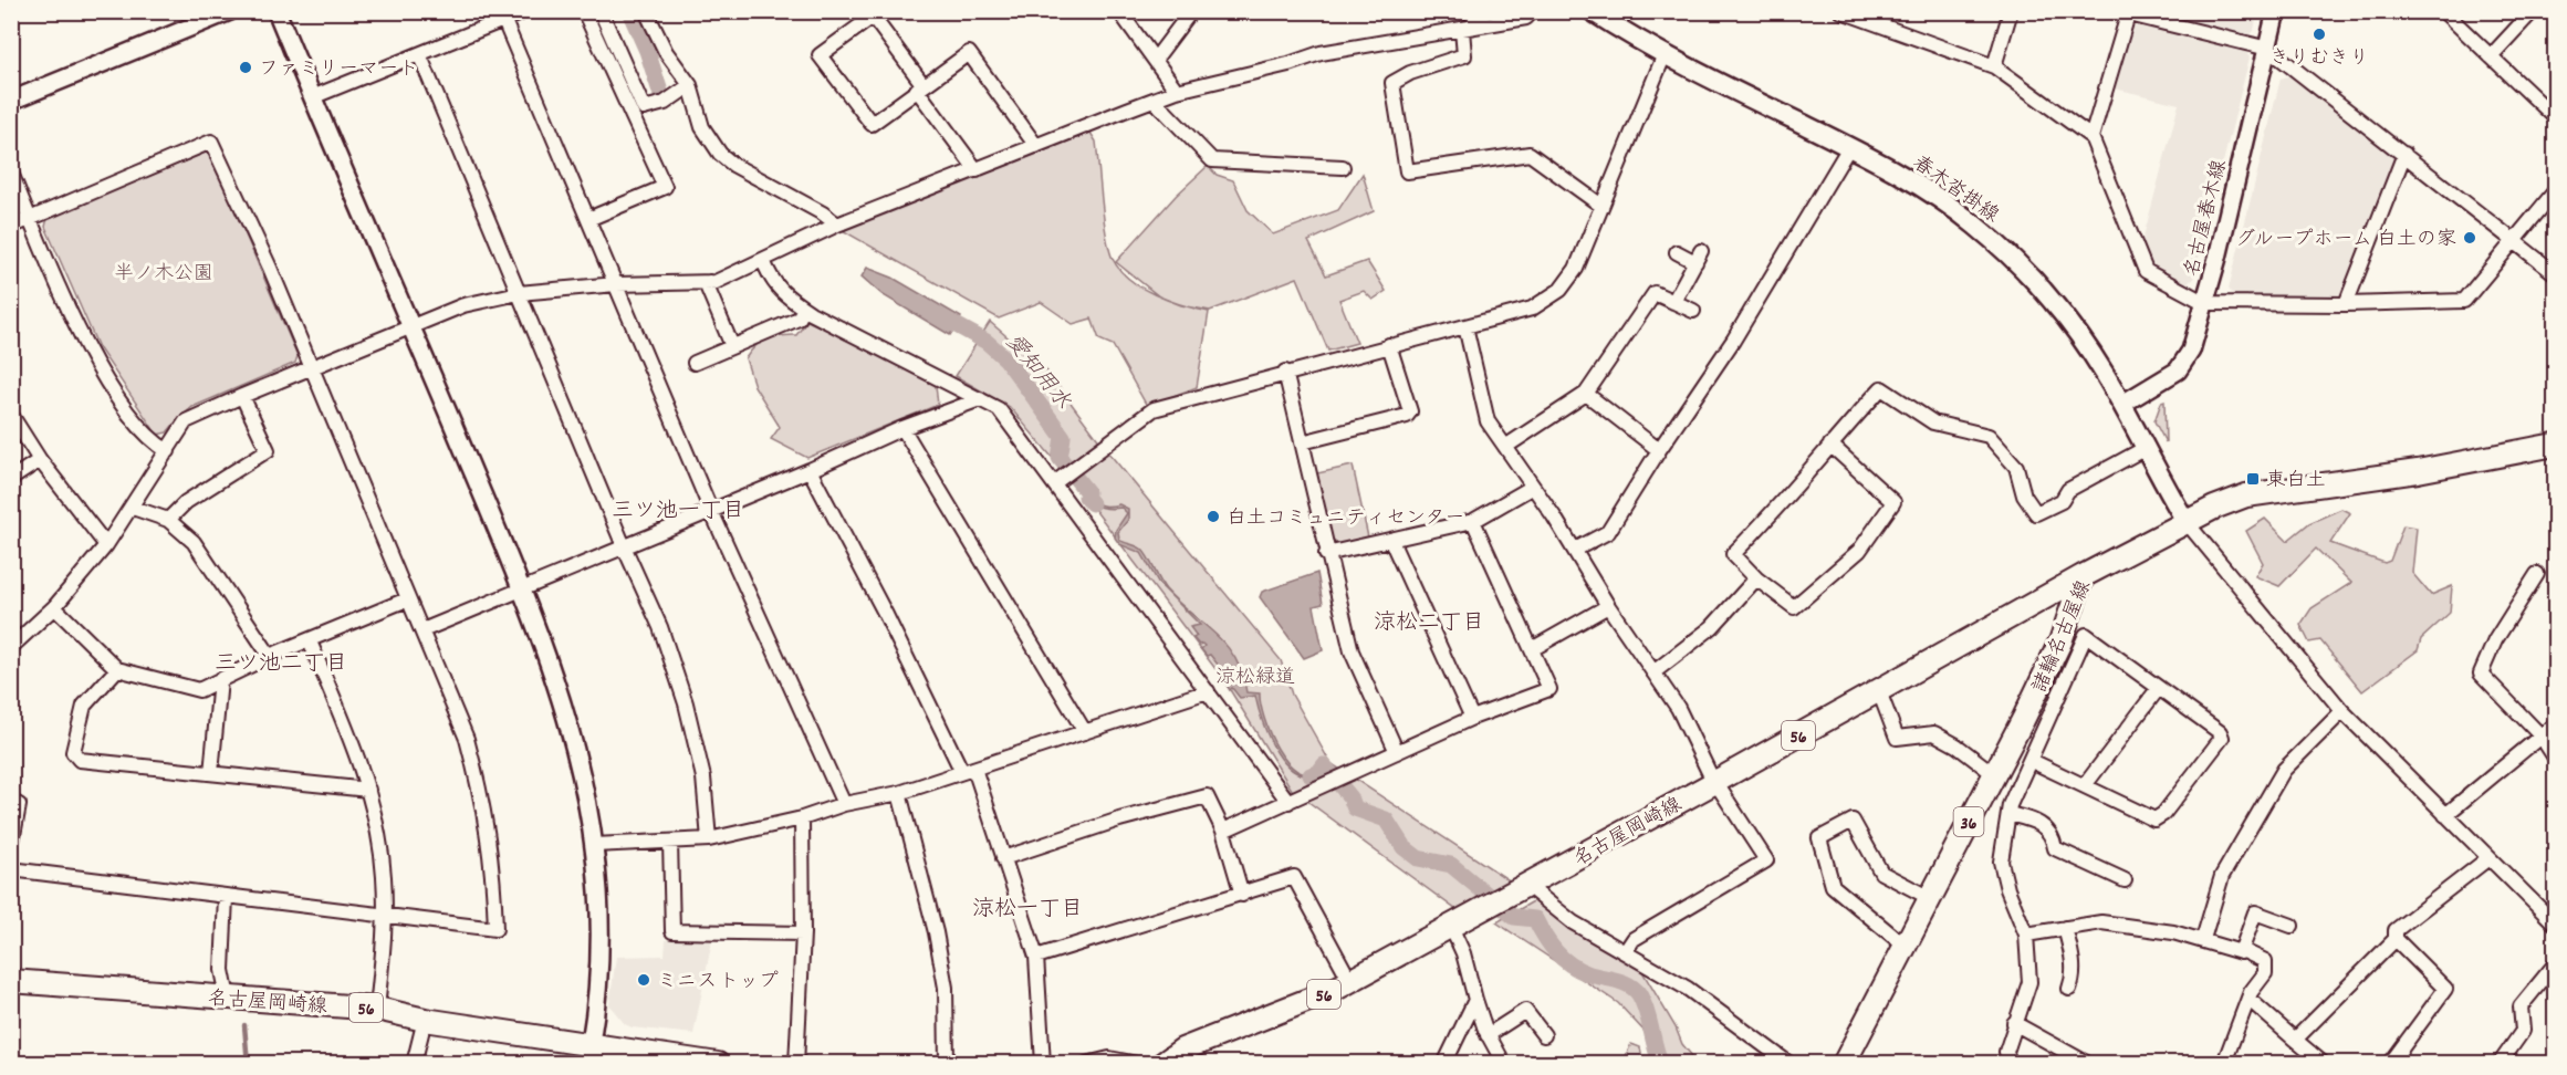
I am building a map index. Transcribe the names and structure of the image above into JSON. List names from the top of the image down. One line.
{"streets":{"main road":["春木沓掛線","諸輪名古屋線","56","36","名古屋岡崎線"],"street":["名古屋春木線"]},"crossings":[["春木沓掛線","名古屋春木線"],["春木沓掛線","諸輪名古屋線"],["諸輪名古屋線","名古屋岡崎線"]],"districts":["三ツ池一丁目","涼松二丁目","三ツ池二丁目","涼松一丁目"],"water":["愛知用水"],"parks":["半ノ木公園","涼松緑道"],"places":{"other":["きりむきり","ファミリーマート","グループホーム 白土の家","白土コミュニティセンター","ミニストップ"],"transit":["東白土"]}}
